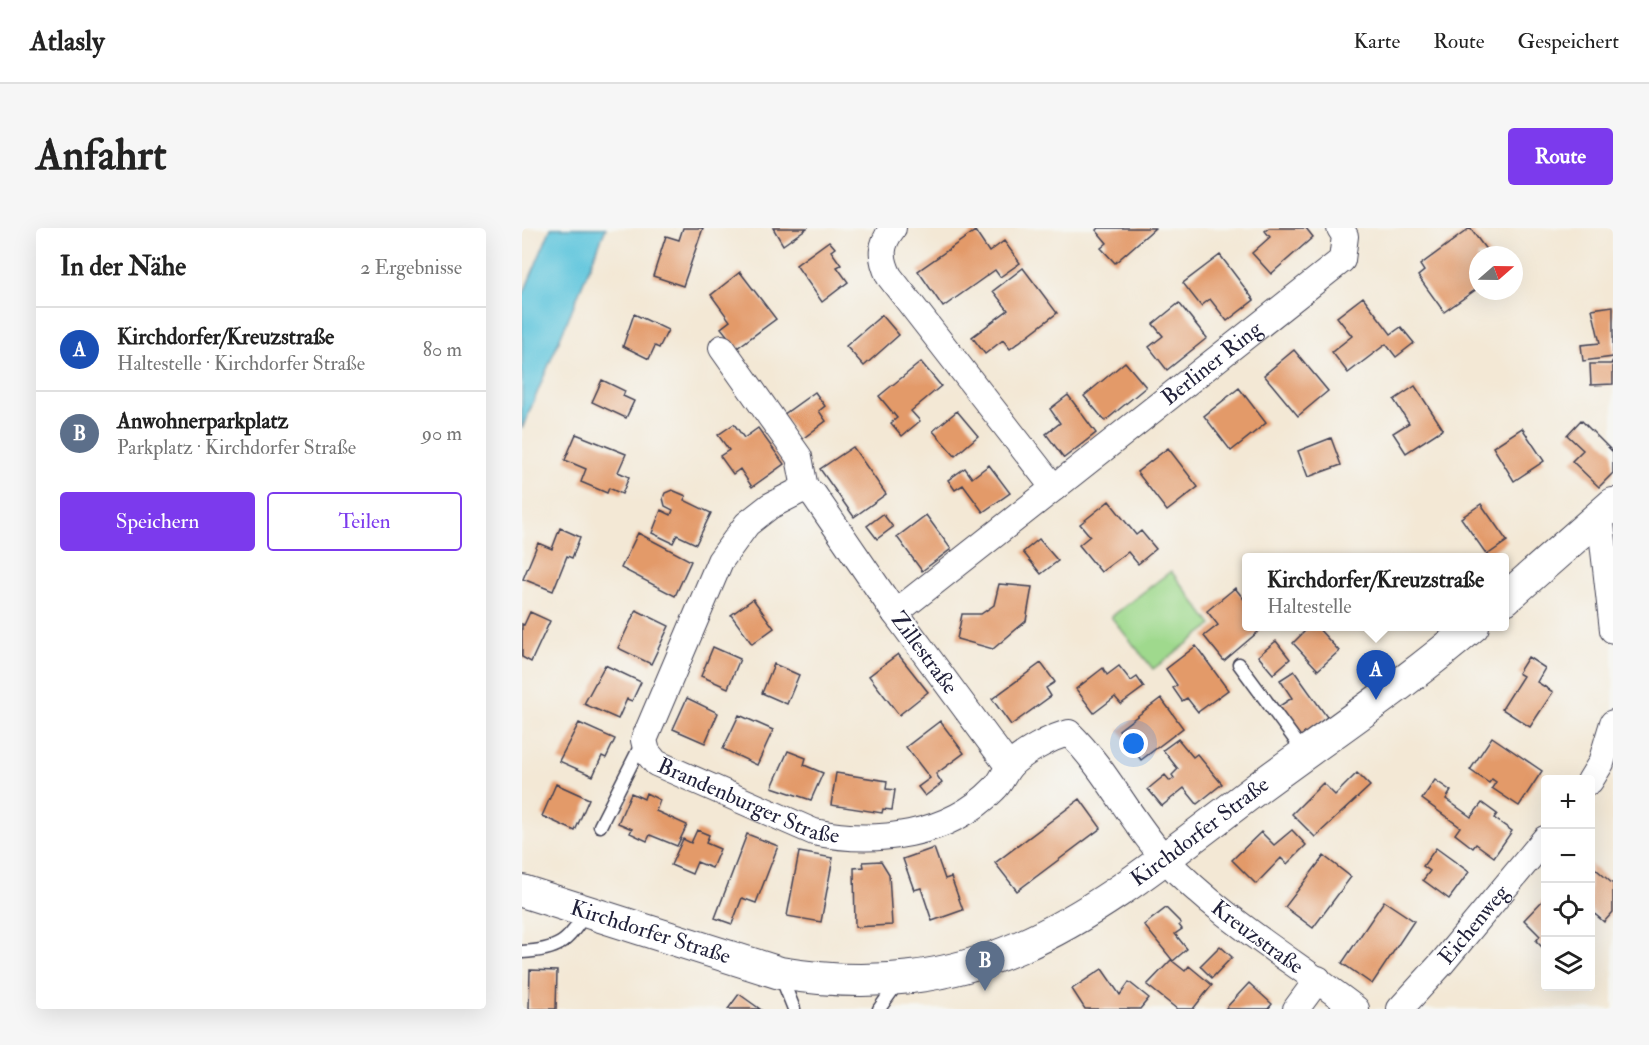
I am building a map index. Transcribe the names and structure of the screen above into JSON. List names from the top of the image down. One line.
{"streets":{"street":["Berliner Ring","Zillestraße","Brandenburger Straße","Kirchdorfer Straße","Eichenweg","Kreuzstraße"]},"crossings":[["Berliner Ring","Zillestraße"],["Zillestraße","Brandenburger Straße"],["Kirchdorfer Straße","Kreuzstraße"]],"north":"right","page":{"header":"Atlasly","nav":["Karte","Route","Gespeichert"],"buttons":["Route",["Speichern","Teilen"]],"title":"Anfahrt","heading":["In der Nähe","2 Ergebnisse"],"list":[{"mark":"A","name":"Kirchdorfer/Kreuzstraße","note":"Haltestelle · Kirchdorfer Straße","value":"80 m"},{"mark":"B","name":"Anwohnerparkplatz","note":"Parkplatz · Kirchdorfer Straße","value":"90 m"}],"popup":["Kirchdorfer/Kreuzstraße","Haltestelle"],"pins":["A","B"],"map_buttons":["+","−"]}}
